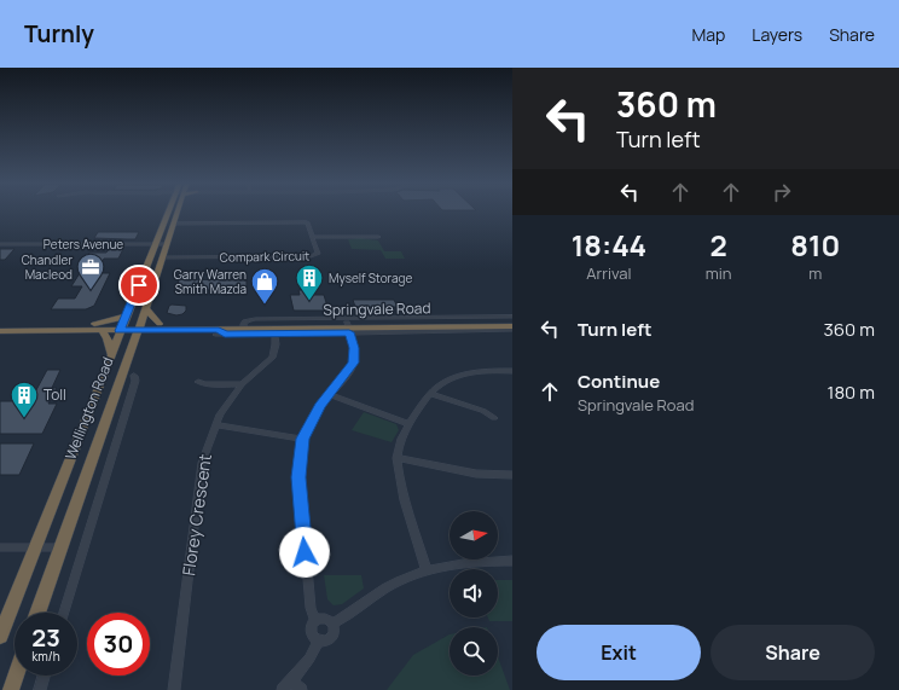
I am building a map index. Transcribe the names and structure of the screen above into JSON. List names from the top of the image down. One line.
{"streets":{"highway":["Springvale Road","Wellington Road"],"street":["Peters Avenue","Compark Circuit","Florey Crescent"]},"crossings":[["Peters Avenue","Wellington Road"],["Compark Circuit","Wellington Road"],["Springvale Road","Wellington Road"]],"places":{"office":["Chandler Macleod"],"building":["Myself Storage","Toll"],"shop":["Garry Warren Smith Mazda"]},"north":"right","page":{"header":"Turnly","nav":["Map","Layers","Share"],"turn":["360 m","Turn left"],"eta":["18:44","Arrival","2","min","810","m"],"list":[{"name":"Turn left","value":"360 m"},{"name":"Continue","note":"Springvale Road","value":"180 m"}],"speed":"23 km/h","limit":"30","buttons":["Exit","Share"]}}
